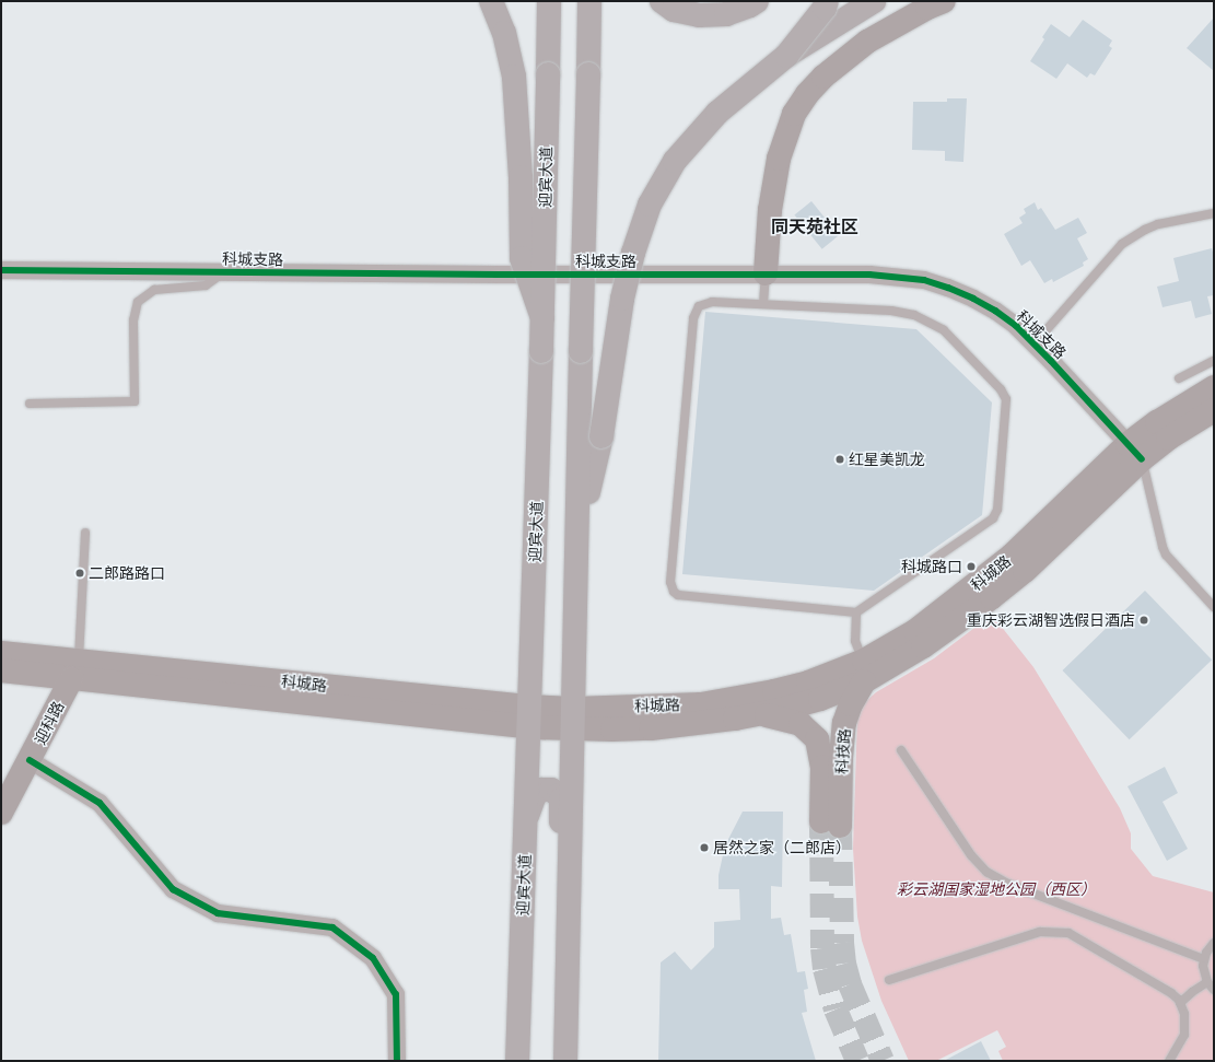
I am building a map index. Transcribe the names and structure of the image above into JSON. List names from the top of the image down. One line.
{"streets":{"highway":["迎宾大道"],"main road":["科城路","迎科路","科技路"],"street":["科城支路"]},"crossings":[["迎宾大道","科城路"],["科城支路","科城路"],["科城路","迎科路"],["科城路","科技路"]],"districts":["同天苑社区"],"parks":["彩云湖国家湿地公园（西区）"],"places":["红星美凯龙","科城路口","二郎路路口","重庆彩云湖智选假日酒店","居然之家（二郎店）"]}
